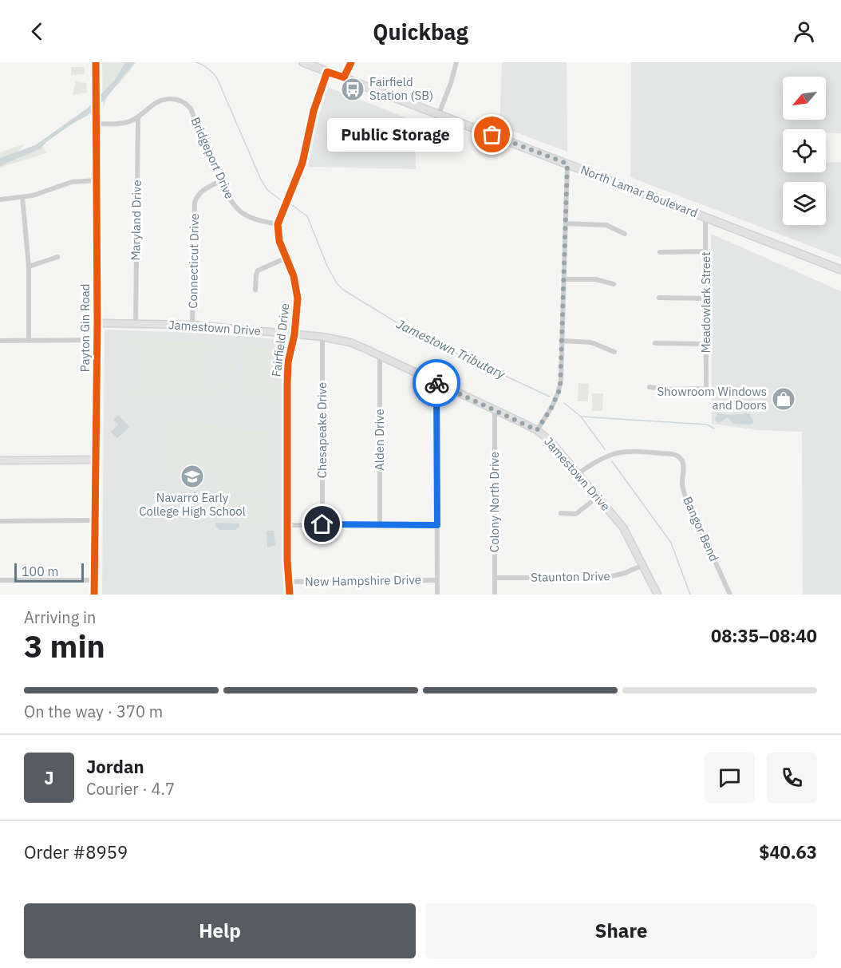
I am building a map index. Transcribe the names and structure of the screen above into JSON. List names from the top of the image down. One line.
{"streets":{"main road":["North Lamar Boulevard"],"street":["Bridgeport Drive","Maryland Drive","Connecticut Drive","Meadowlark Street","Payton Gin Road","Jamestown Drive","Fairfield Drive","Chesapeake Drive","Alden Drive","Colony North Drive","Bangor Bend","Staunton Drive","New Hampshire Drive"]},"crossings":[["Bridgeport Drive","Maryland Drive"],["Bridgeport Drive","Connecticut Drive"],["Bridgeport Drive","Payton Gin Road"],["Bridgeport Drive","Fairfield Drive"],["North Lamar Boulevard","Meadowlark Street"],["Maryland Drive","Jamestown Drive"],["Connecticut Drive","Jamestown Drive"],["Payton Gin Road","Jamestown Drive"],["Jamestown Drive","Fairfield Drive"],["Jamestown Drive","Chesapeake Drive"],["Jamestown Drive","Alden Drive"],["Jamestown Drive","Colony North Drive"],["Jamestown Drive","Bangor Bend"],["Jamestown Drive","Staunton Drive"],["Fairfield Drive","New Hampshire Drive"],["Colony North Drive","Staunton Drive"]],"water":["Jamestown Tributary"],"places":{"bus stop":["Fairfield Station (SB)"],"other":["Public Storage"],"shop":["Showroom Windows and Doors"],"school or university":["Navarro Early College High School"]},"scale_bar":"100 m","north":"bottom left","page":{"header":"Quickbag","bubble":"Public Storage","scale":"100 m","heading":["3 min","Arriving in","08:35–08:40"],"panel":["Jordan","Courier · 4.7","Order #8959","$40.63"],"bar":"On the way · 370 m","round":"J","buttons":["Help","Share"]}}
